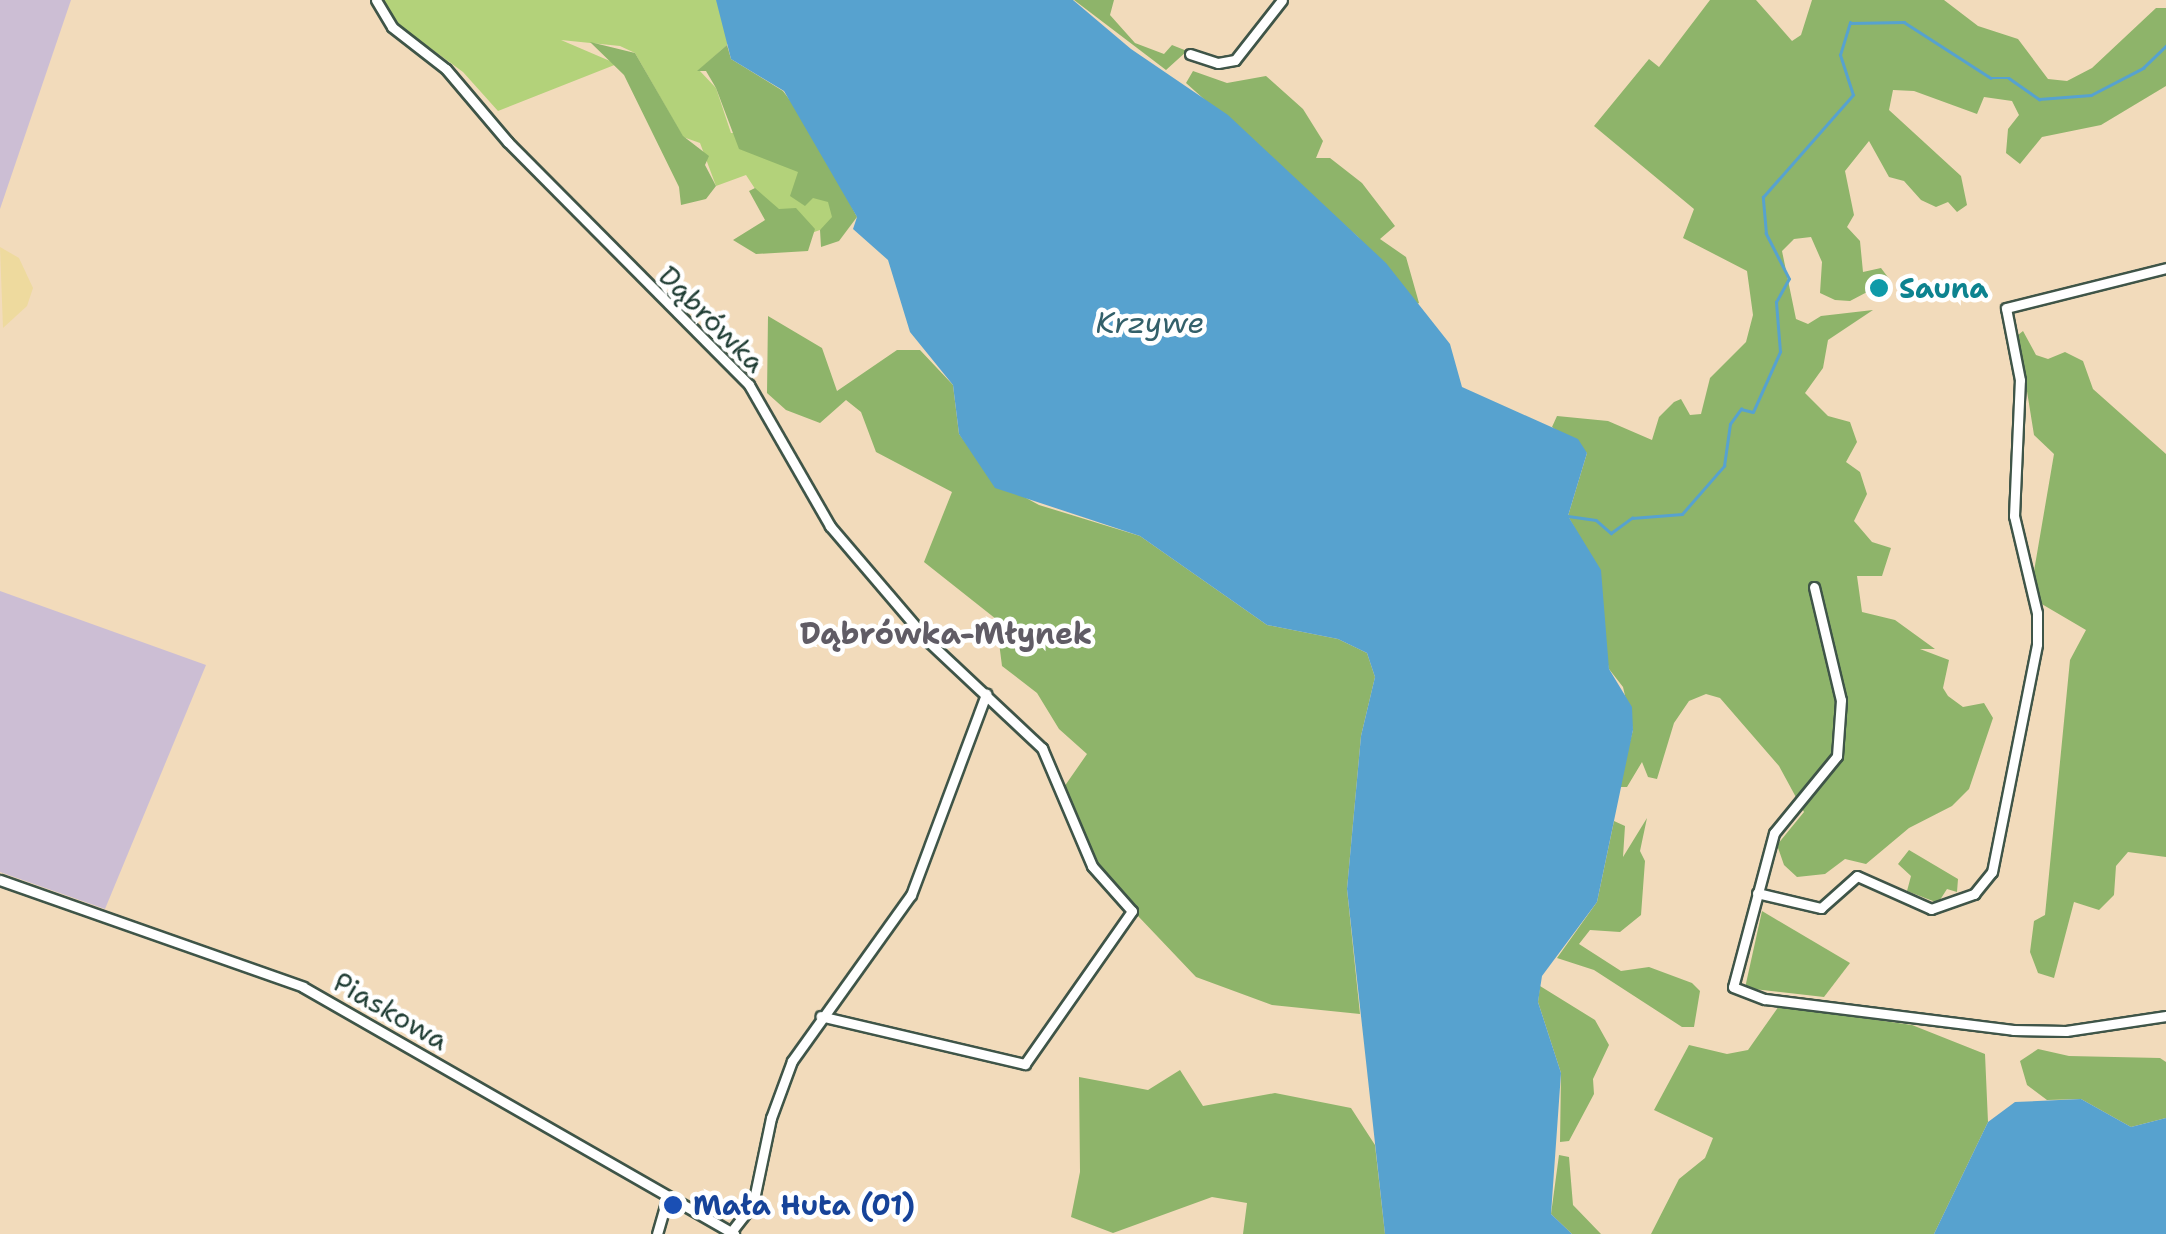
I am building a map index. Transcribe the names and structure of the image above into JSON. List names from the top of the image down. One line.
{"streets":{"street":["Dąbrówka","Piaskowa"]},"districts":["Dąbrówka-Młynek"],"water":["Krzywe"],"places":["Sauna","Mała Huta (01)"]}
